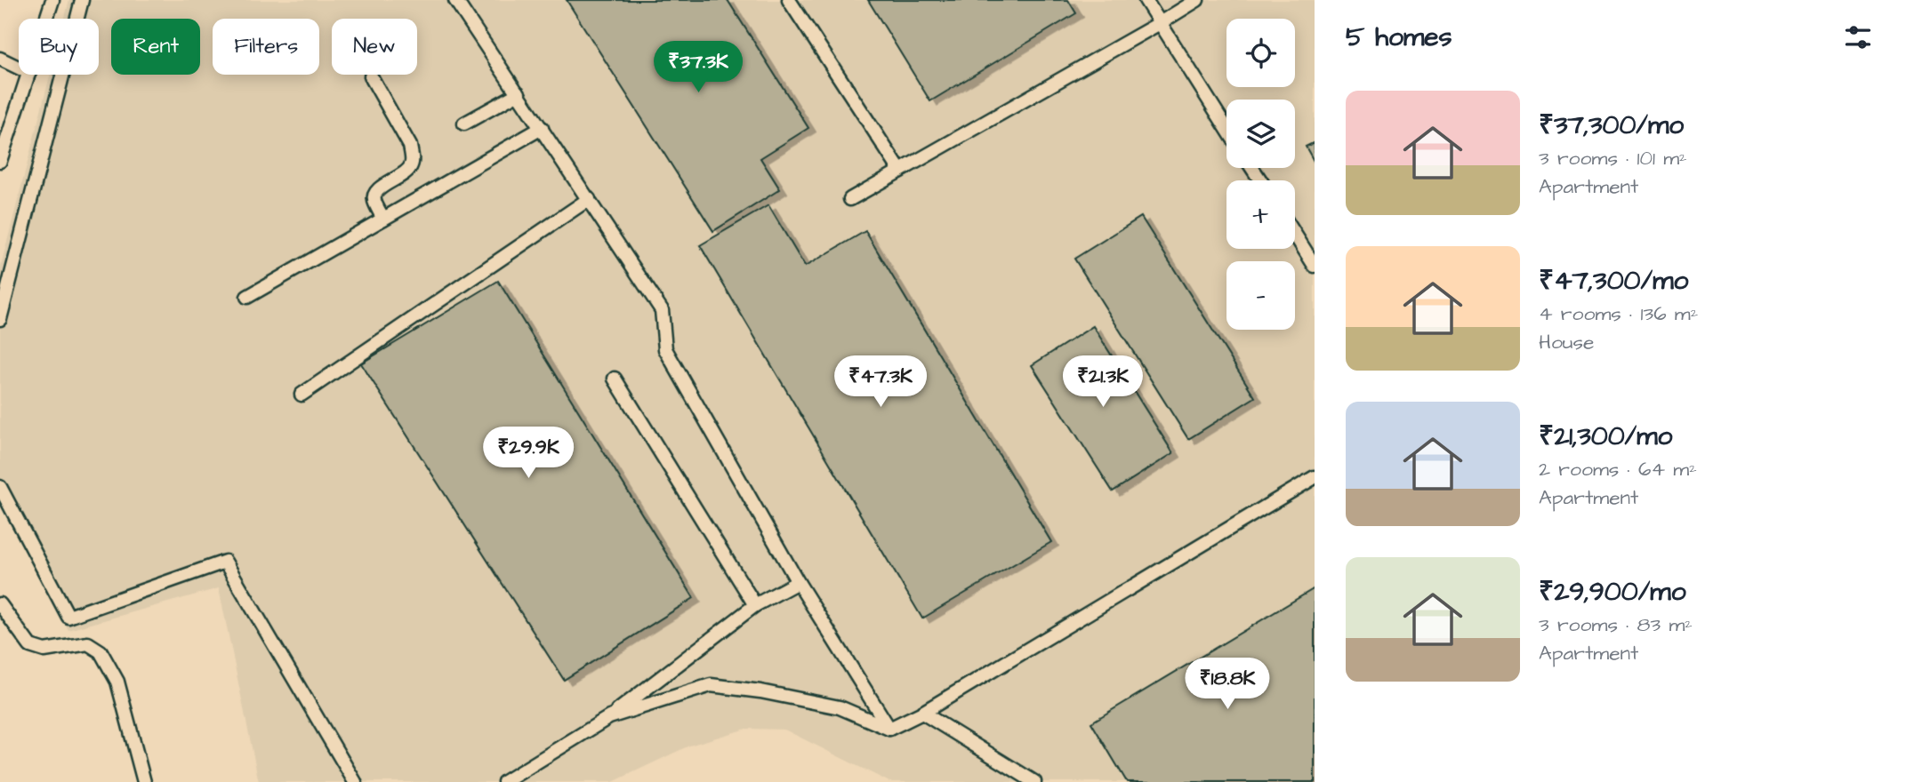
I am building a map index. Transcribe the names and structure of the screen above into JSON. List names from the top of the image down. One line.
{"page":{"heading":"5 homes","map_buttons":["+","−"],"chip":["Buy","Rent","Filters","New"],"price":["₹37.3K","₹47.3K","₹21.3K","₹29.9K","₹18.8K"],"list":[{"name":"₹37,300/mo","note":"3 rooms · 101 m² · Apartment"},{"name":"₹47,300/mo","note":"4 rooms · 136 m² · House"},{"name":"₹21,300/mo","note":"2 rooms · 64 m² · Apartment"},{"name":"₹29,900/mo","note":"3 rooms · 83 m² · Apartment"}]}}
